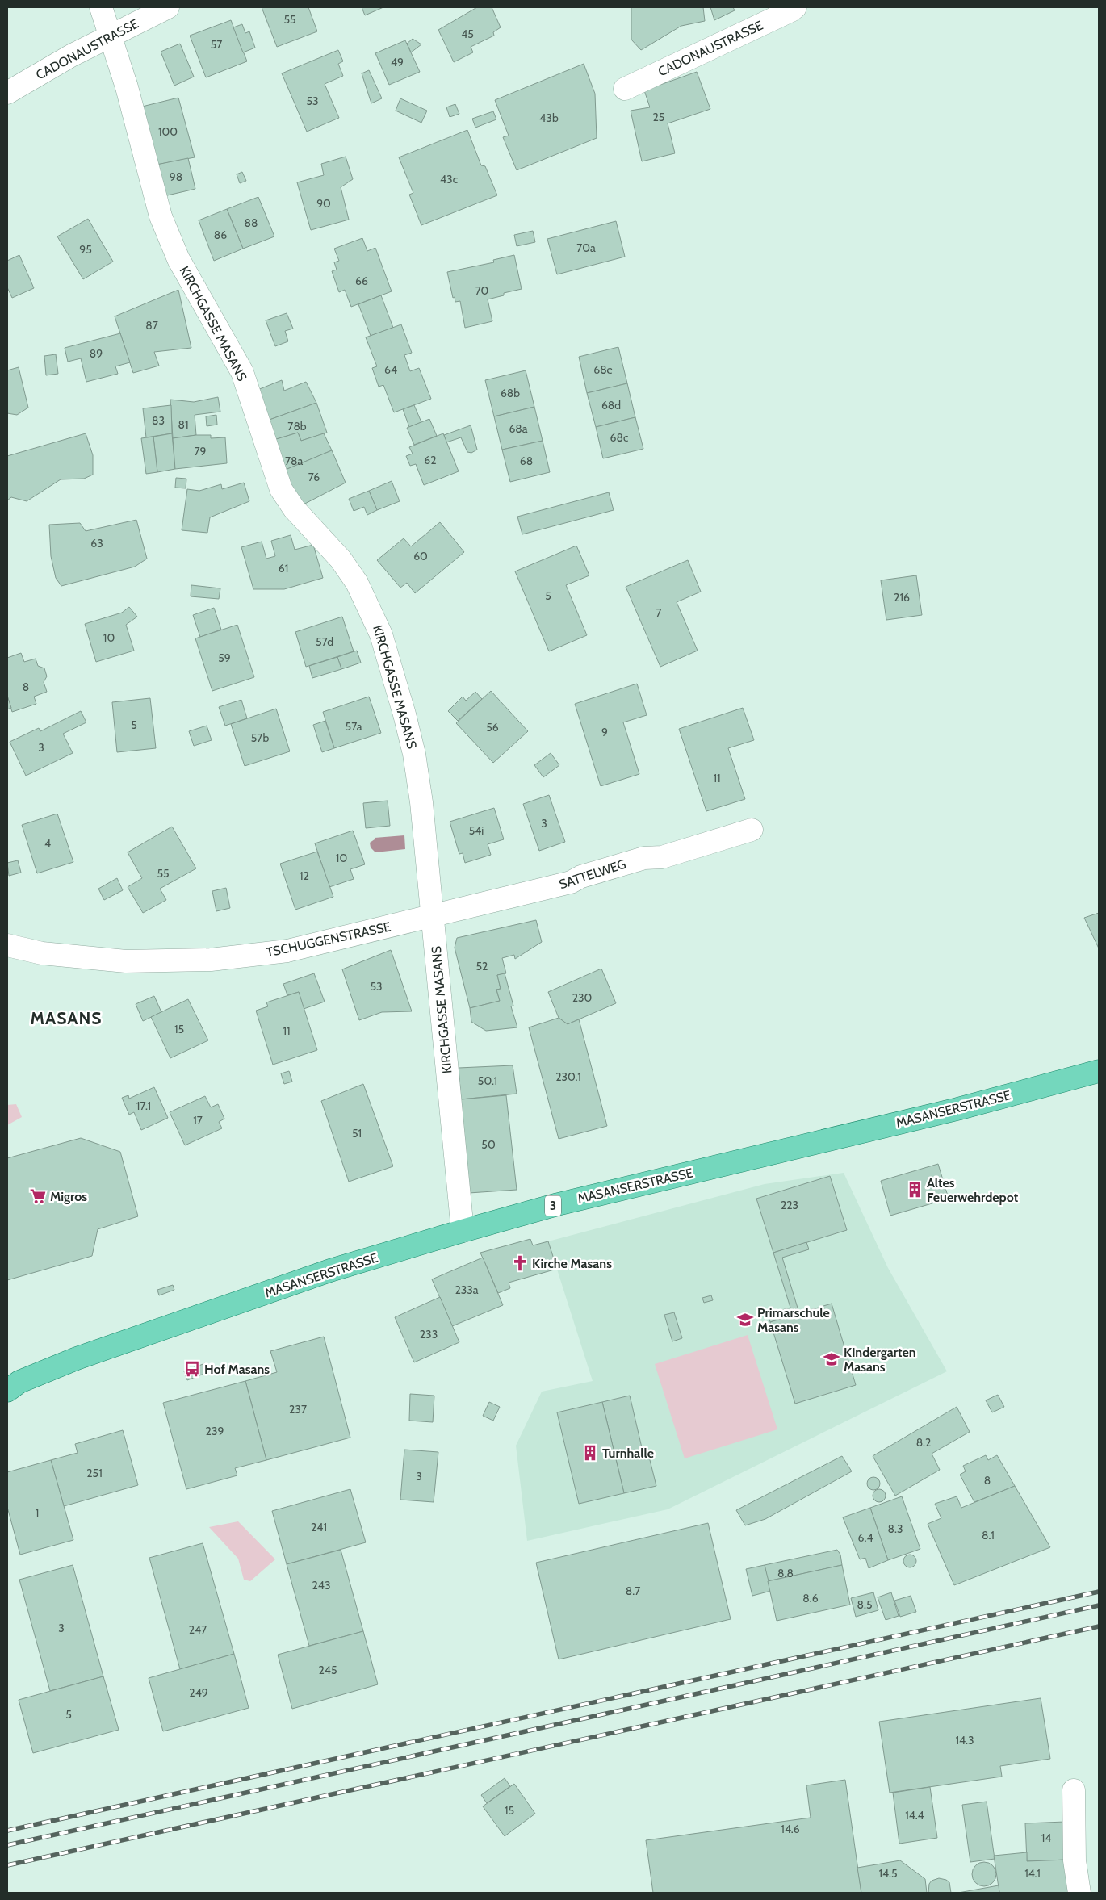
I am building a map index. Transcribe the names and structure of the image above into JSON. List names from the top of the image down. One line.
{"streets":{"main road":["MASANSERSTRASSE","3"],"street":["CADONAUSTRASSE","KIRCHGASSE MASANS","SATTELWEG","TSCHUGGENSTRASSE"]},"crossings":[["CADONAUSTRASSE","KIRCHGASSE MASANS"],["KIRCHGASSE MASANS","SATTELWEG"],["KIRCHGASSE MASANS","TSCHUGGENSTRASSE"],["KIRCHGASSE MASANS","MASANSERSTRASSE"],["SATTELWEG","TSCHUGGENSTRASSE"]],"districts":["MASANS"],"places":{"building":["Altes Feuerwehrdepot","Turnhalle"],"supermarket":["Migros"],"church":["Kirche Masans"],"school or university":["Primarschule Masans","Kindergarten Masans"],"bus stop":["Hof Masans"]},"house_numbers":["55","45","57","49","53","25","43b","100","98","43c","90","88","86","70a","95","66","70","87","89","64","68e","68b","68d","83","81","78b","68a","68c","79","62","78a","68","76","63","60","61","5","216","7","10","57d","59","8","5","57a","56","9","57b","3","11","3","54i","4","10","55","12","52","53","230","15","11","230.1","50.1","17.1","17","51","50","223","233a","233","237","239","8.2","251","3","8","1","241","8.3","8.1","6.4","8.8","243","8.7","8.6","8.5","3","247","245","249","5","14.3","15","14.4","14.6","14","14.5","14.1"]}
